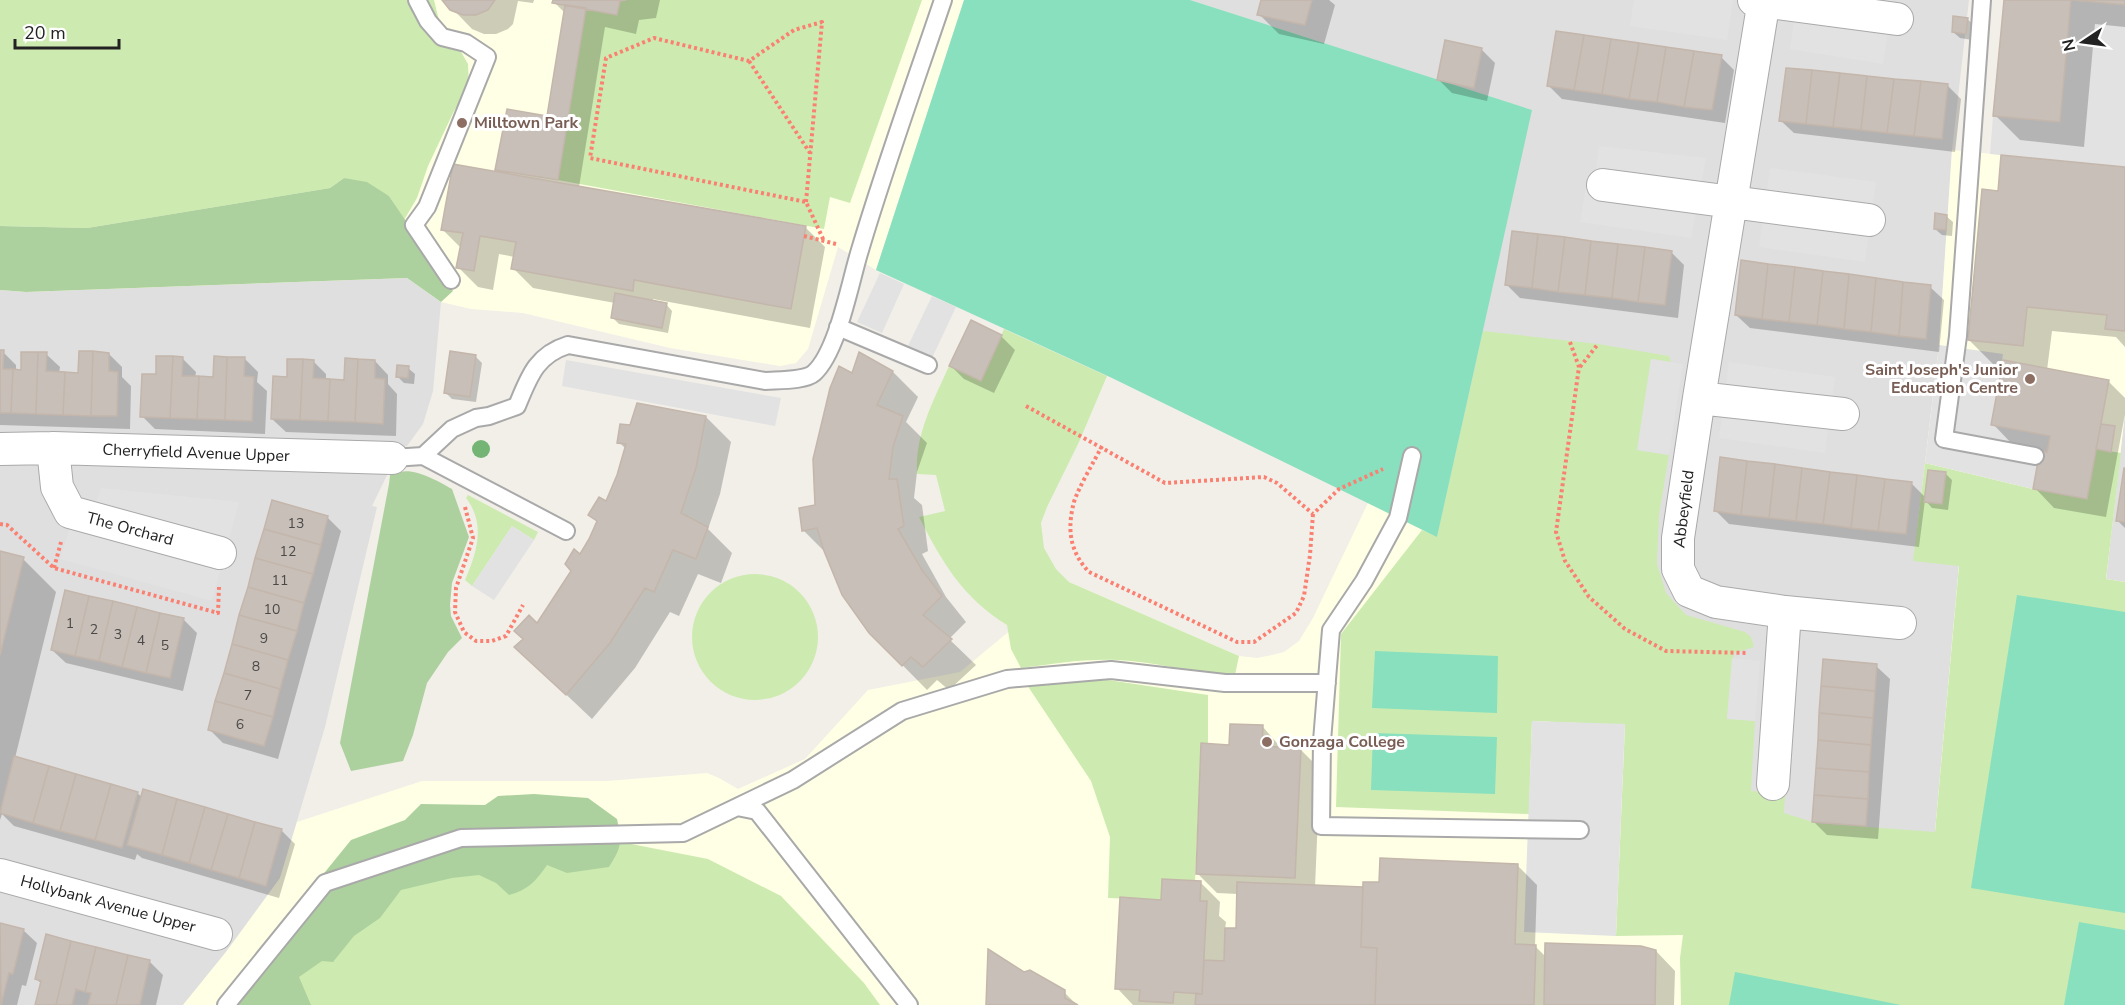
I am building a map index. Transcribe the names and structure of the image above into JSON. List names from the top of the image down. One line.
{"streets":{"street":["Cherryfield Avenue Upper","Abbeyfield","The Orchard","Hollybank Avenue Upper"]},"crossings":[["Cherryfield Avenue Upper","The Orchard"]],"places":["Milltown Park","Saint Joseph's Junior Education Centre","Gonzaga College"],"house_numbers":["13","12","11","10","1","2","3","9","4","5","8","7","6"],"scale_bar":"20 m","north":"left"}
